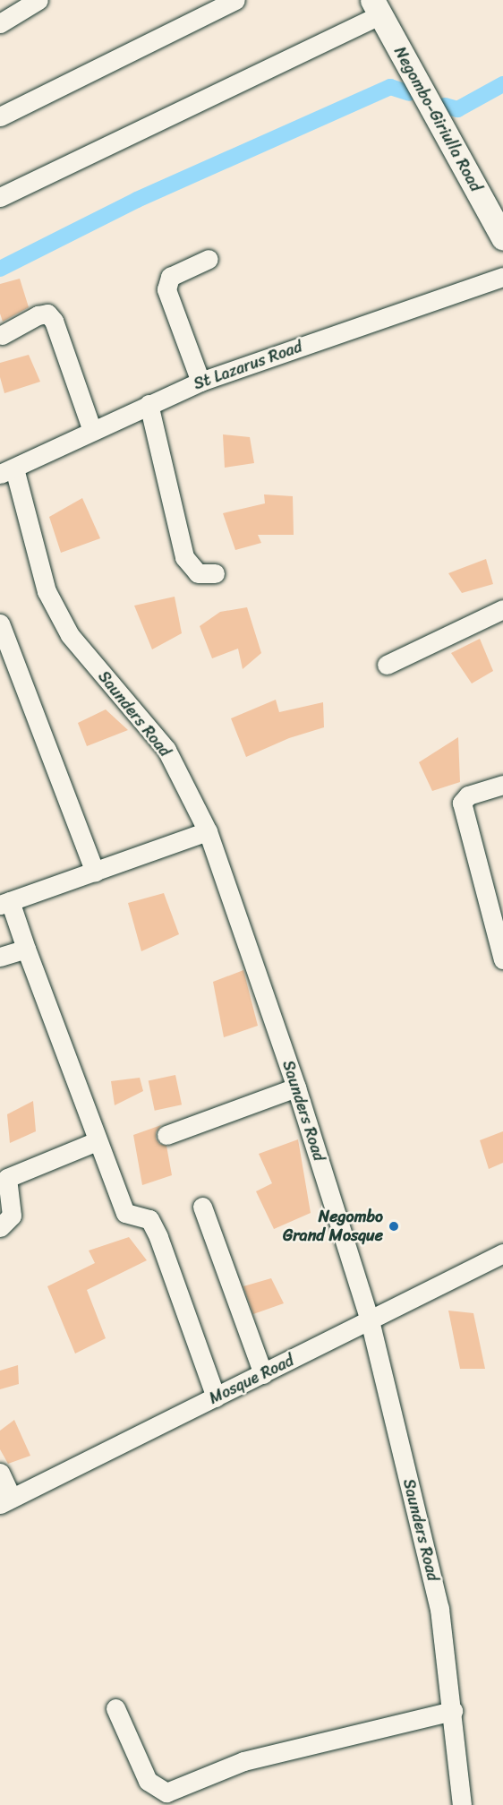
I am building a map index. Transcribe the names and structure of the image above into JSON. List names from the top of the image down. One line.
{"streets":{"main road":["Negombo-Giriulla Road"],"street":["St Lazarus Road","Saunders Road","Mosque Road"]},"crossings":[["St Lazarus Road","Saunders Road"],["Saunders Road","Mosque Road"]],"places":["Negombo Grand Mosque"]}
